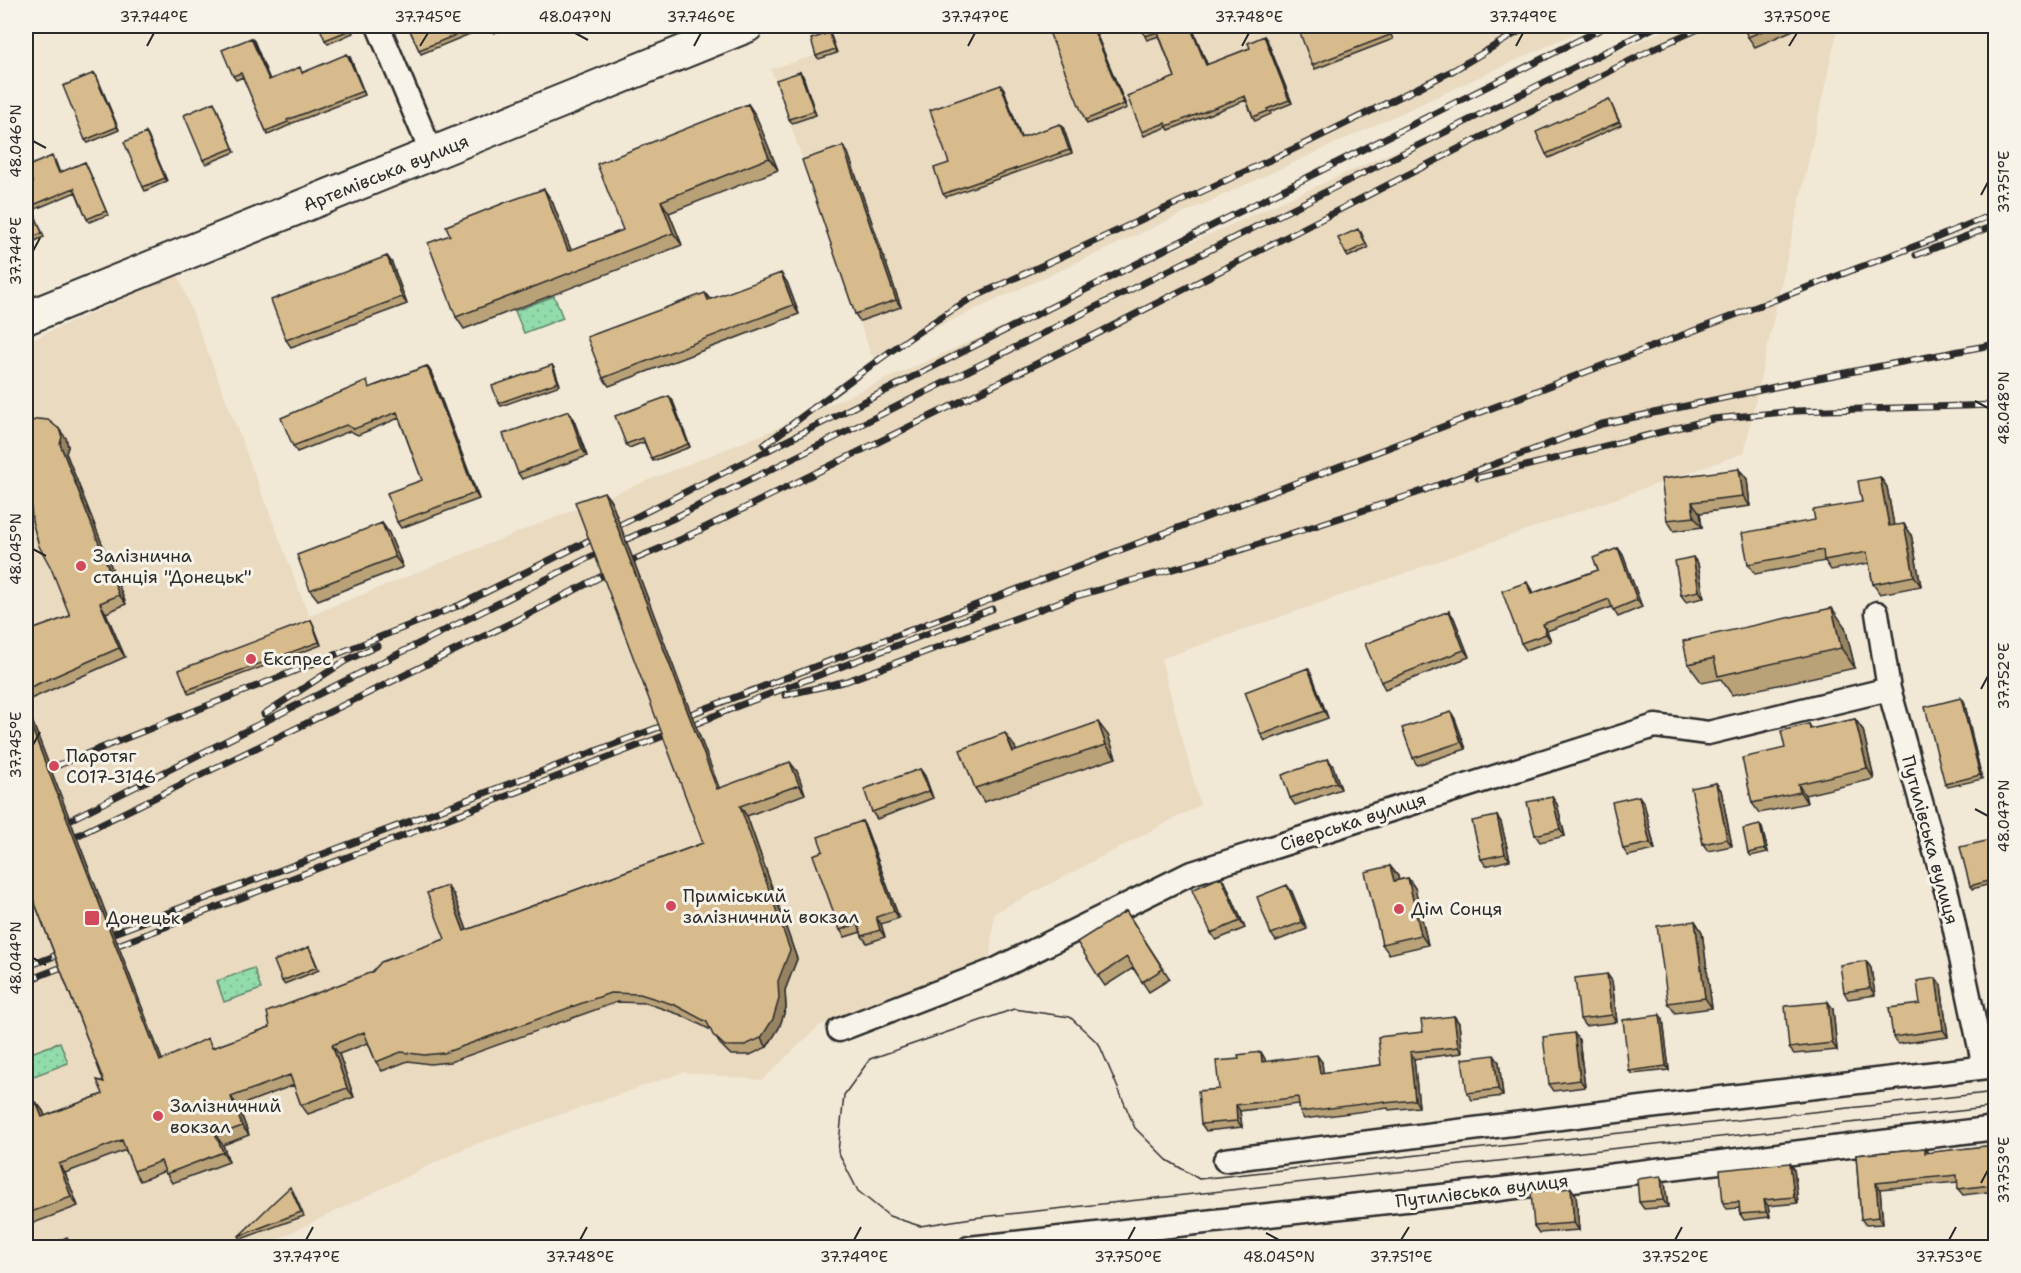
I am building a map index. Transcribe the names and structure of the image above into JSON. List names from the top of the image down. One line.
{"streets":{"main road":["Артемівська вулиця"],"street":["Сіверська вулиця","Путилівська вулиця"]},"crossings":[["Сіверська вулиця","Путилівська вулиця"]],"places":{"other":["Залізнична станція \"Донецьк\"","Експрес","Паротяг СО17-3146","Приміський залізничний вокзал","Дім Сонця","Залізничний вокзал"],"transit":["Донецьк"]},"coordinates":["37.744°E","37.745°E","48.047°N","37.746°E","37.747°E","37.748°E","37.749°E","37.750°E","48.046°N","37.751°E","48.048°N","48.045°N","37.752°E","48.044°N","37.753°E"]}
